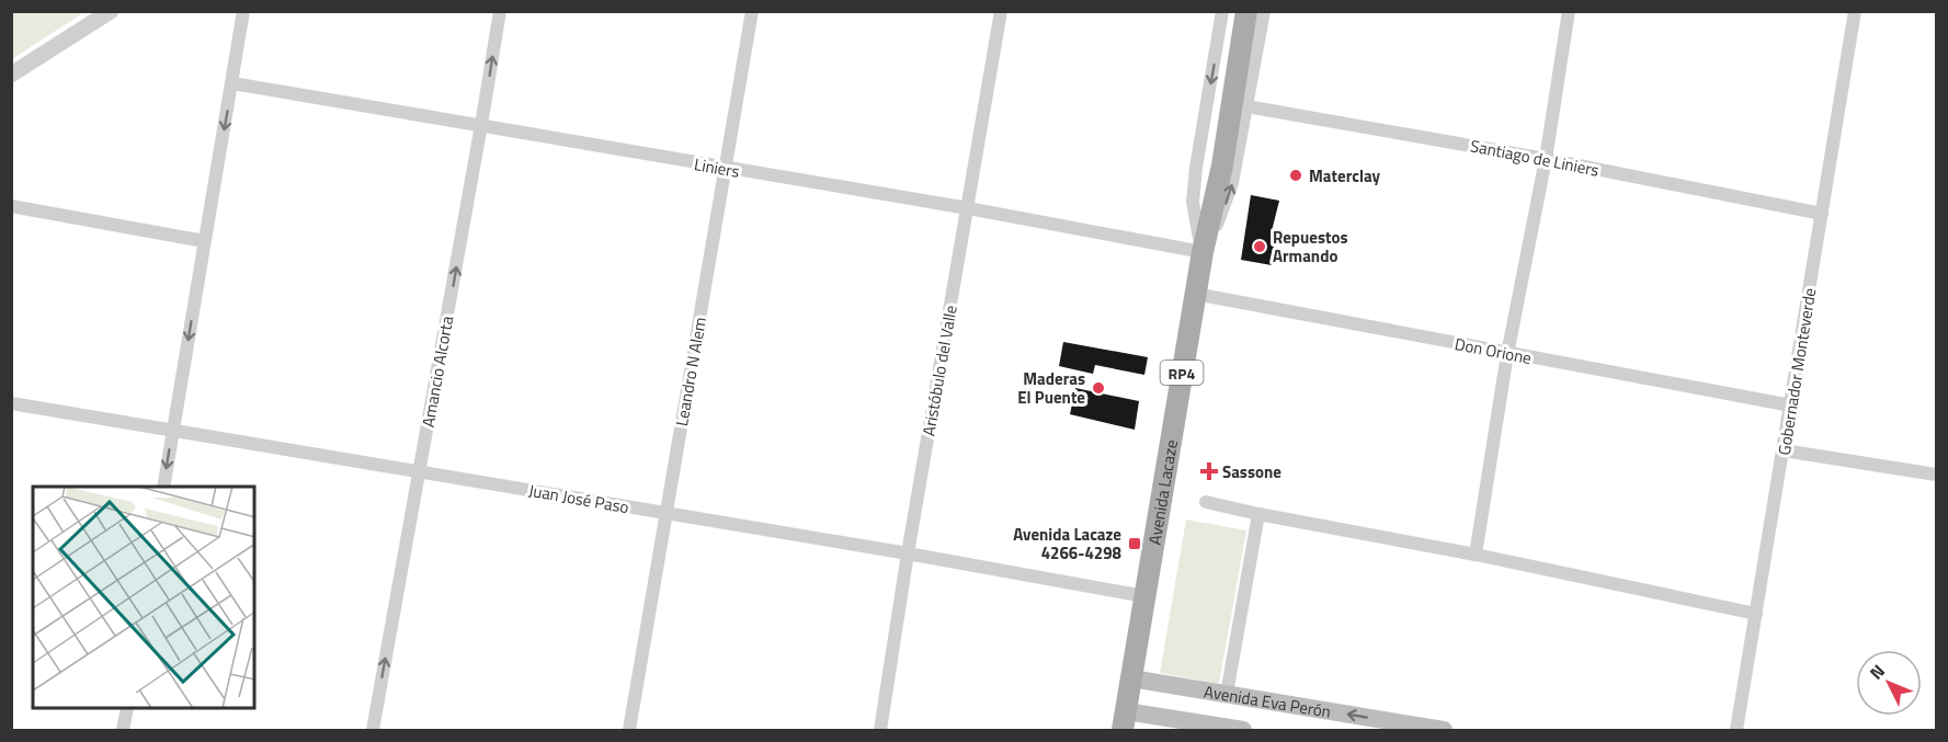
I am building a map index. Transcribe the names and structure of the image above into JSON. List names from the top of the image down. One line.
{"streets":{"main road":["RP4","Avenida Lacaze","Avenida Eva Perón"],"street":["Santiago de Liniers","Liniers","Don Orione","Aristóbulo del Valle","Amancio Alcorta","Leandro N Alem","Gobernador Monteverde","Juan José Paso"]},"crossings":[["Santiago de Liniers","Gobernador Monteverde"],["Liniers","Aristóbulo del Valle"],["Liniers","Amancio Alcorta"],["Liniers","Leandro N Alem"],["Liniers","Avenida Lacaze"],["Don Orione","Gobernador Monteverde"],["Don Orione","Avenida Lacaze"],["Aristóbulo del Valle","Juan José Paso"],["Amancio Alcorta","Juan José Paso"],["Leandro N Alem","Juan José Paso"],["Avenida Lacaze","Juan José Paso"],["Avenida Lacaze","Avenida Eva Perón"]],"one_way":["Amancio Alcorta","Avenida Eva Perón"],"places":{"other":["Materclay","Repuestos Armando","Maderas El Puente"],"health":["Sassone"],"transit":["Avenida Lacaze 4266-4298"]},"north":"top left"}
